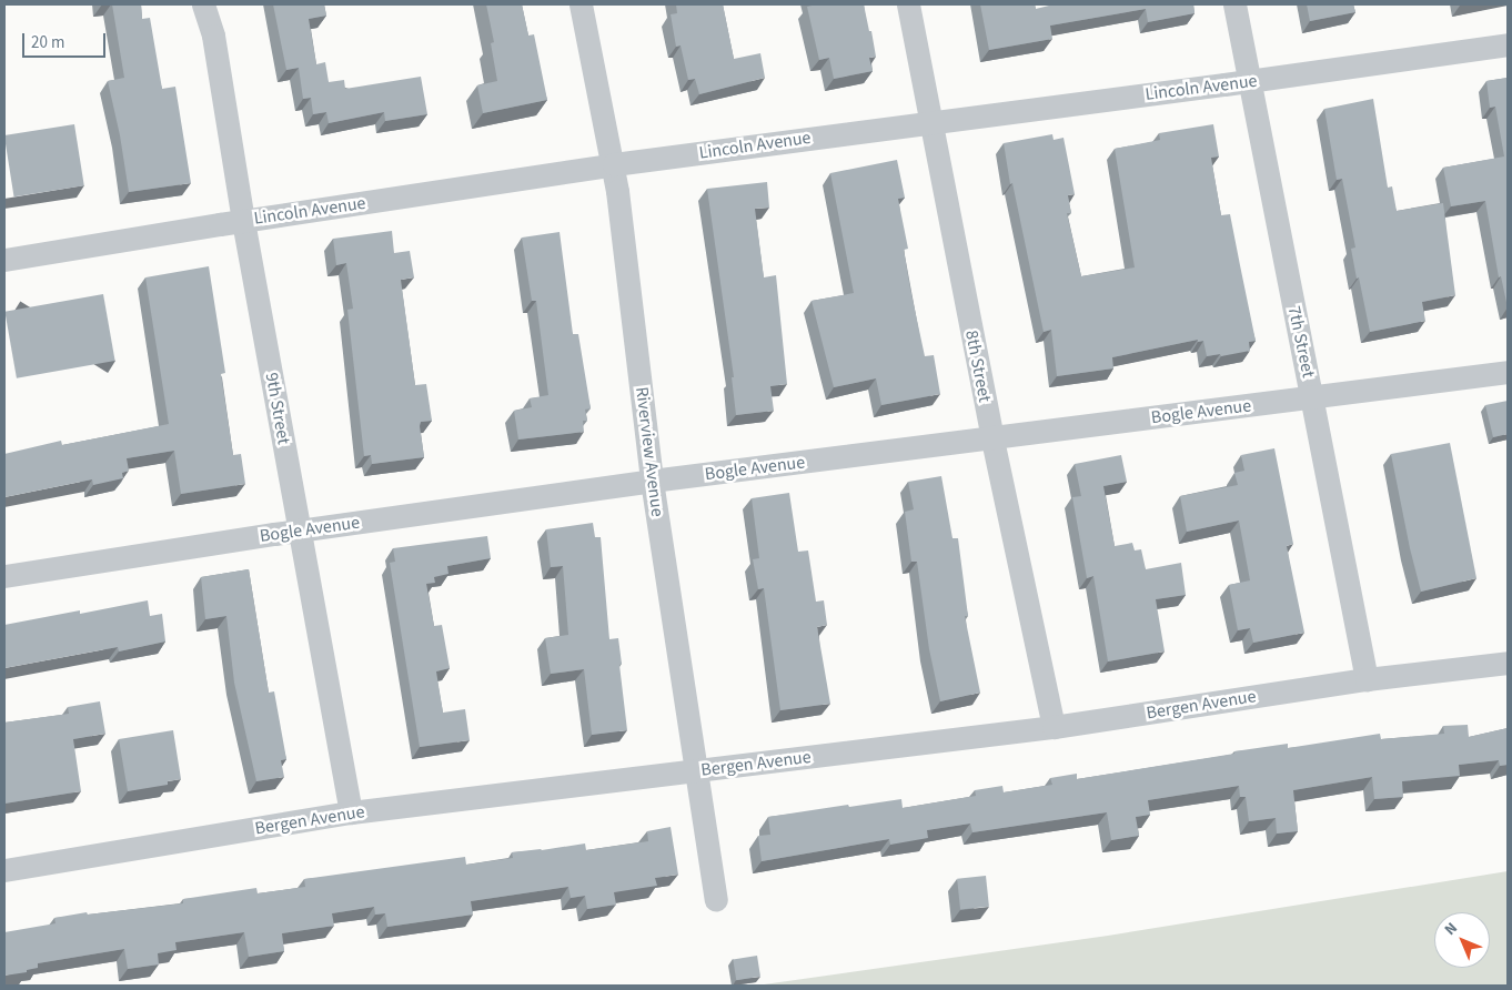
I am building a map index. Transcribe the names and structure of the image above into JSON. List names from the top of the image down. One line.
{"streets":{"street":["Lincoln Avenue","7th Street","8th Street","9th Street","Bogle Avenue","Riverview Avenue","Bergen Avenue"]},"crossings":[["Lincoln Avenue","7th Street"],["Lincoln Avenue","8th Street"],["Lincoln Avenue","9th Street"],["Lincoln Avenue","Riverview Avenue"],["7th Street","Bogle Avenue"],["7th Street","Bergen Avenue"],["8th Street","Bogle Avenue"],["8th Street","Bergen Avenue"],["9th Street","Bogle Avenue"],["9th Street","Bergen Avenue"],["Bogle Avenue","Riverview Avenue"],["Riverview Avenue","Bergen Avenue"]],"scale_bar":"20 m","north":"top left"}
